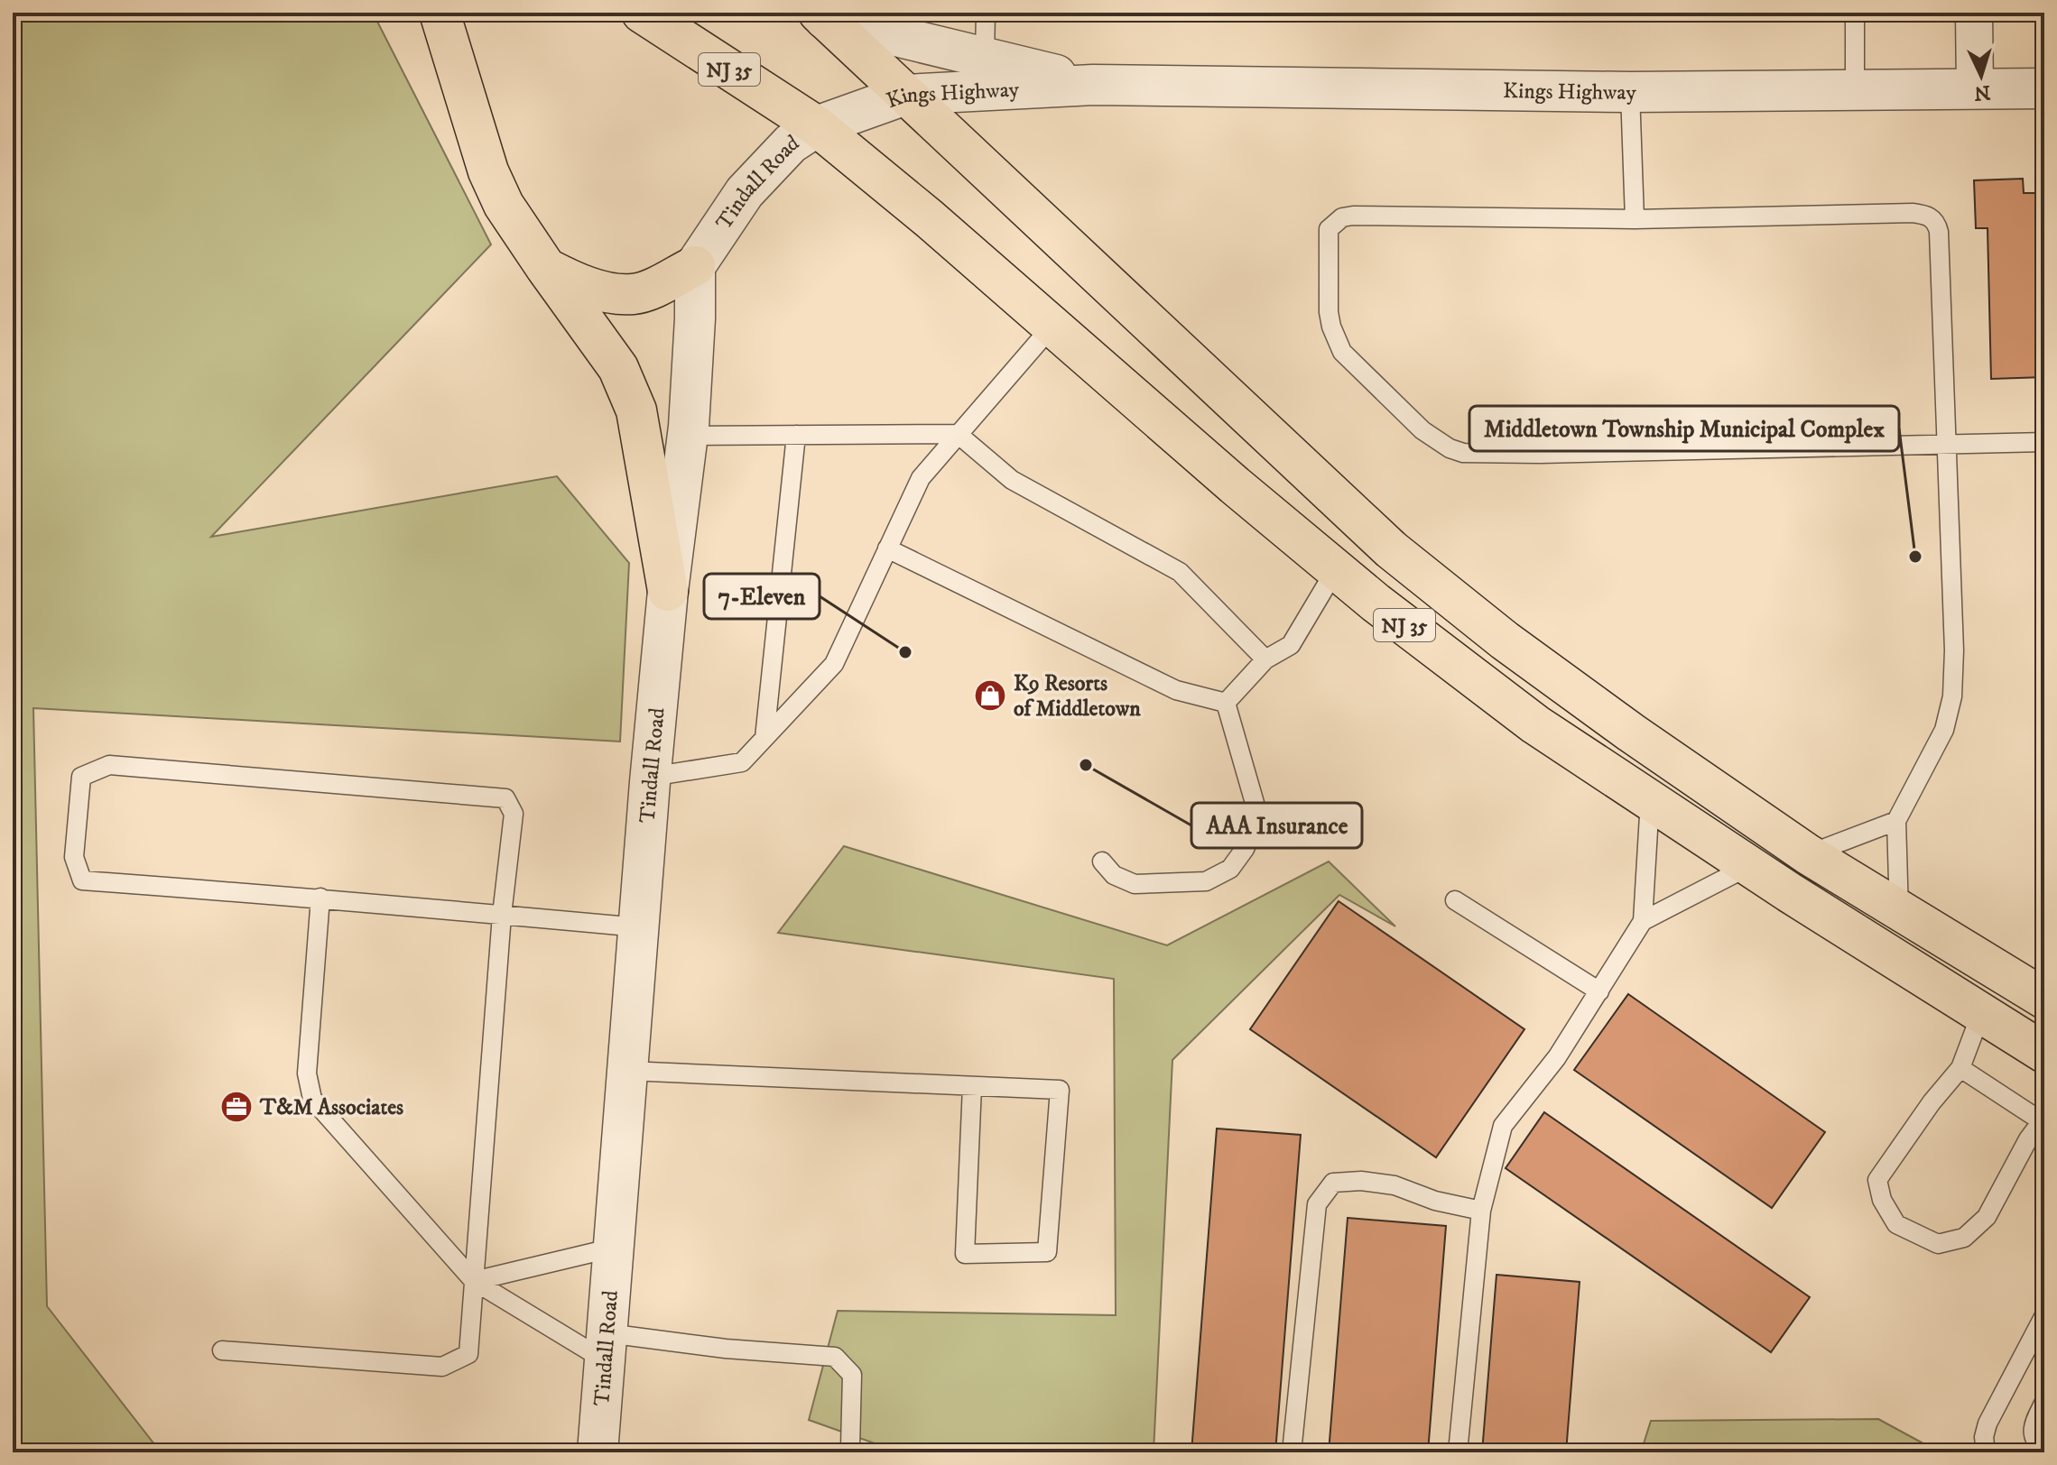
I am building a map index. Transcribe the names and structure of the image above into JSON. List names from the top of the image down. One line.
{"streets":{"highway":["NJ 35"],"street":["Kings Highway","Tindall Road"]},"crossings":[["NJ 35","Kings Highway"],["NJ 35","Tindall Road"],["Kings Highway","Tindall Road"]],"places":{"other":["Middletown Township Municipal Complex","7-Eleven","AAA Insurance"],"shop":["K9 Resorts of Middletown"],"office":["T&M Associates"]},"north":"bottom"}
